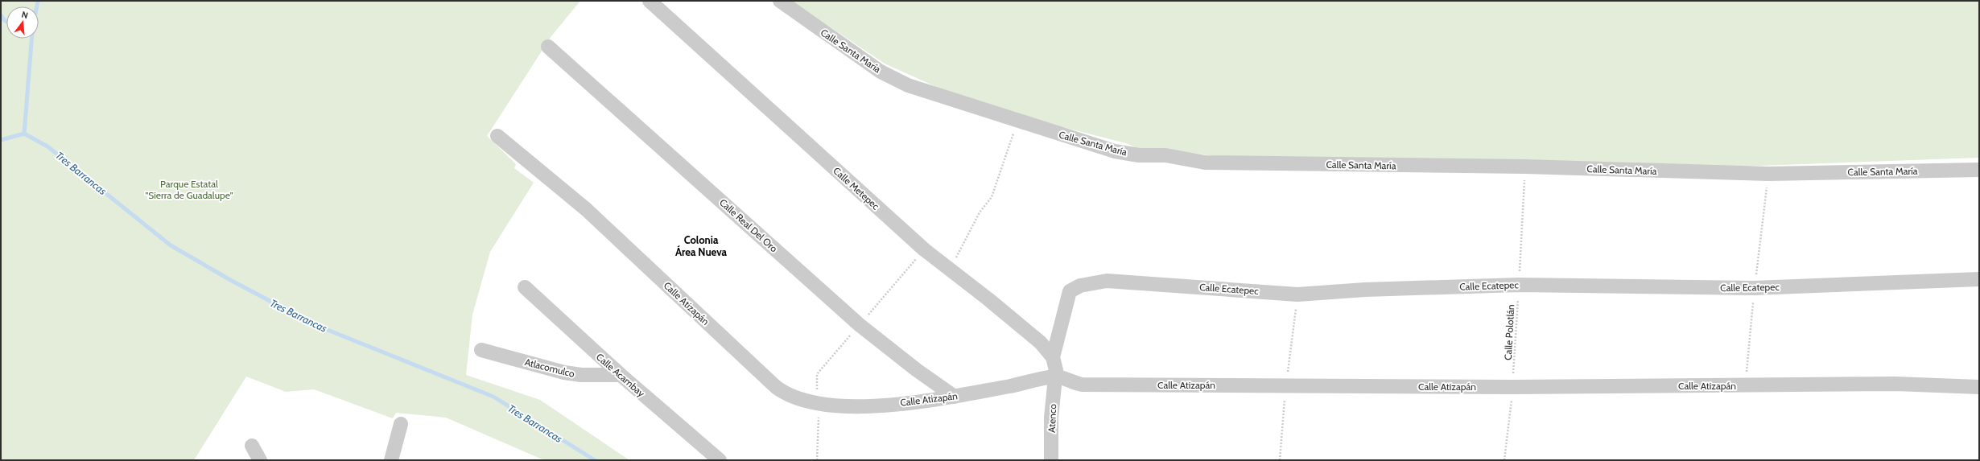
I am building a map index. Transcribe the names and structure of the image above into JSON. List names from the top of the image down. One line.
{"streets":{"street":["Calle Santa María","Calle Metepec","Calle Real Del Oro","Calle Ecatepec","Calle Atizapán","Atlacomulco","Calle Acambay","Atenco"],"path":["Calle Polotlán"]},"crossings":[["Calle Santa María","Calle Polotlán"],["Calle Metepec","Calle Ecatepec"],["Calle Real Del Oro","Calle Atizapán"],["Calle Ecatepec","Calle Polotlán"],["Calle Atizapán","Calle Polotlán"],["Calle Atizapán","Atenco"],["Atlacomulco","Calle Acambay"]],"districts":["Colonia Área Nueva"],"water":["Tres Barrancas"],"parks":["Parque Estatal \"Sierra de Guadalupe\""],"north":"top"}
